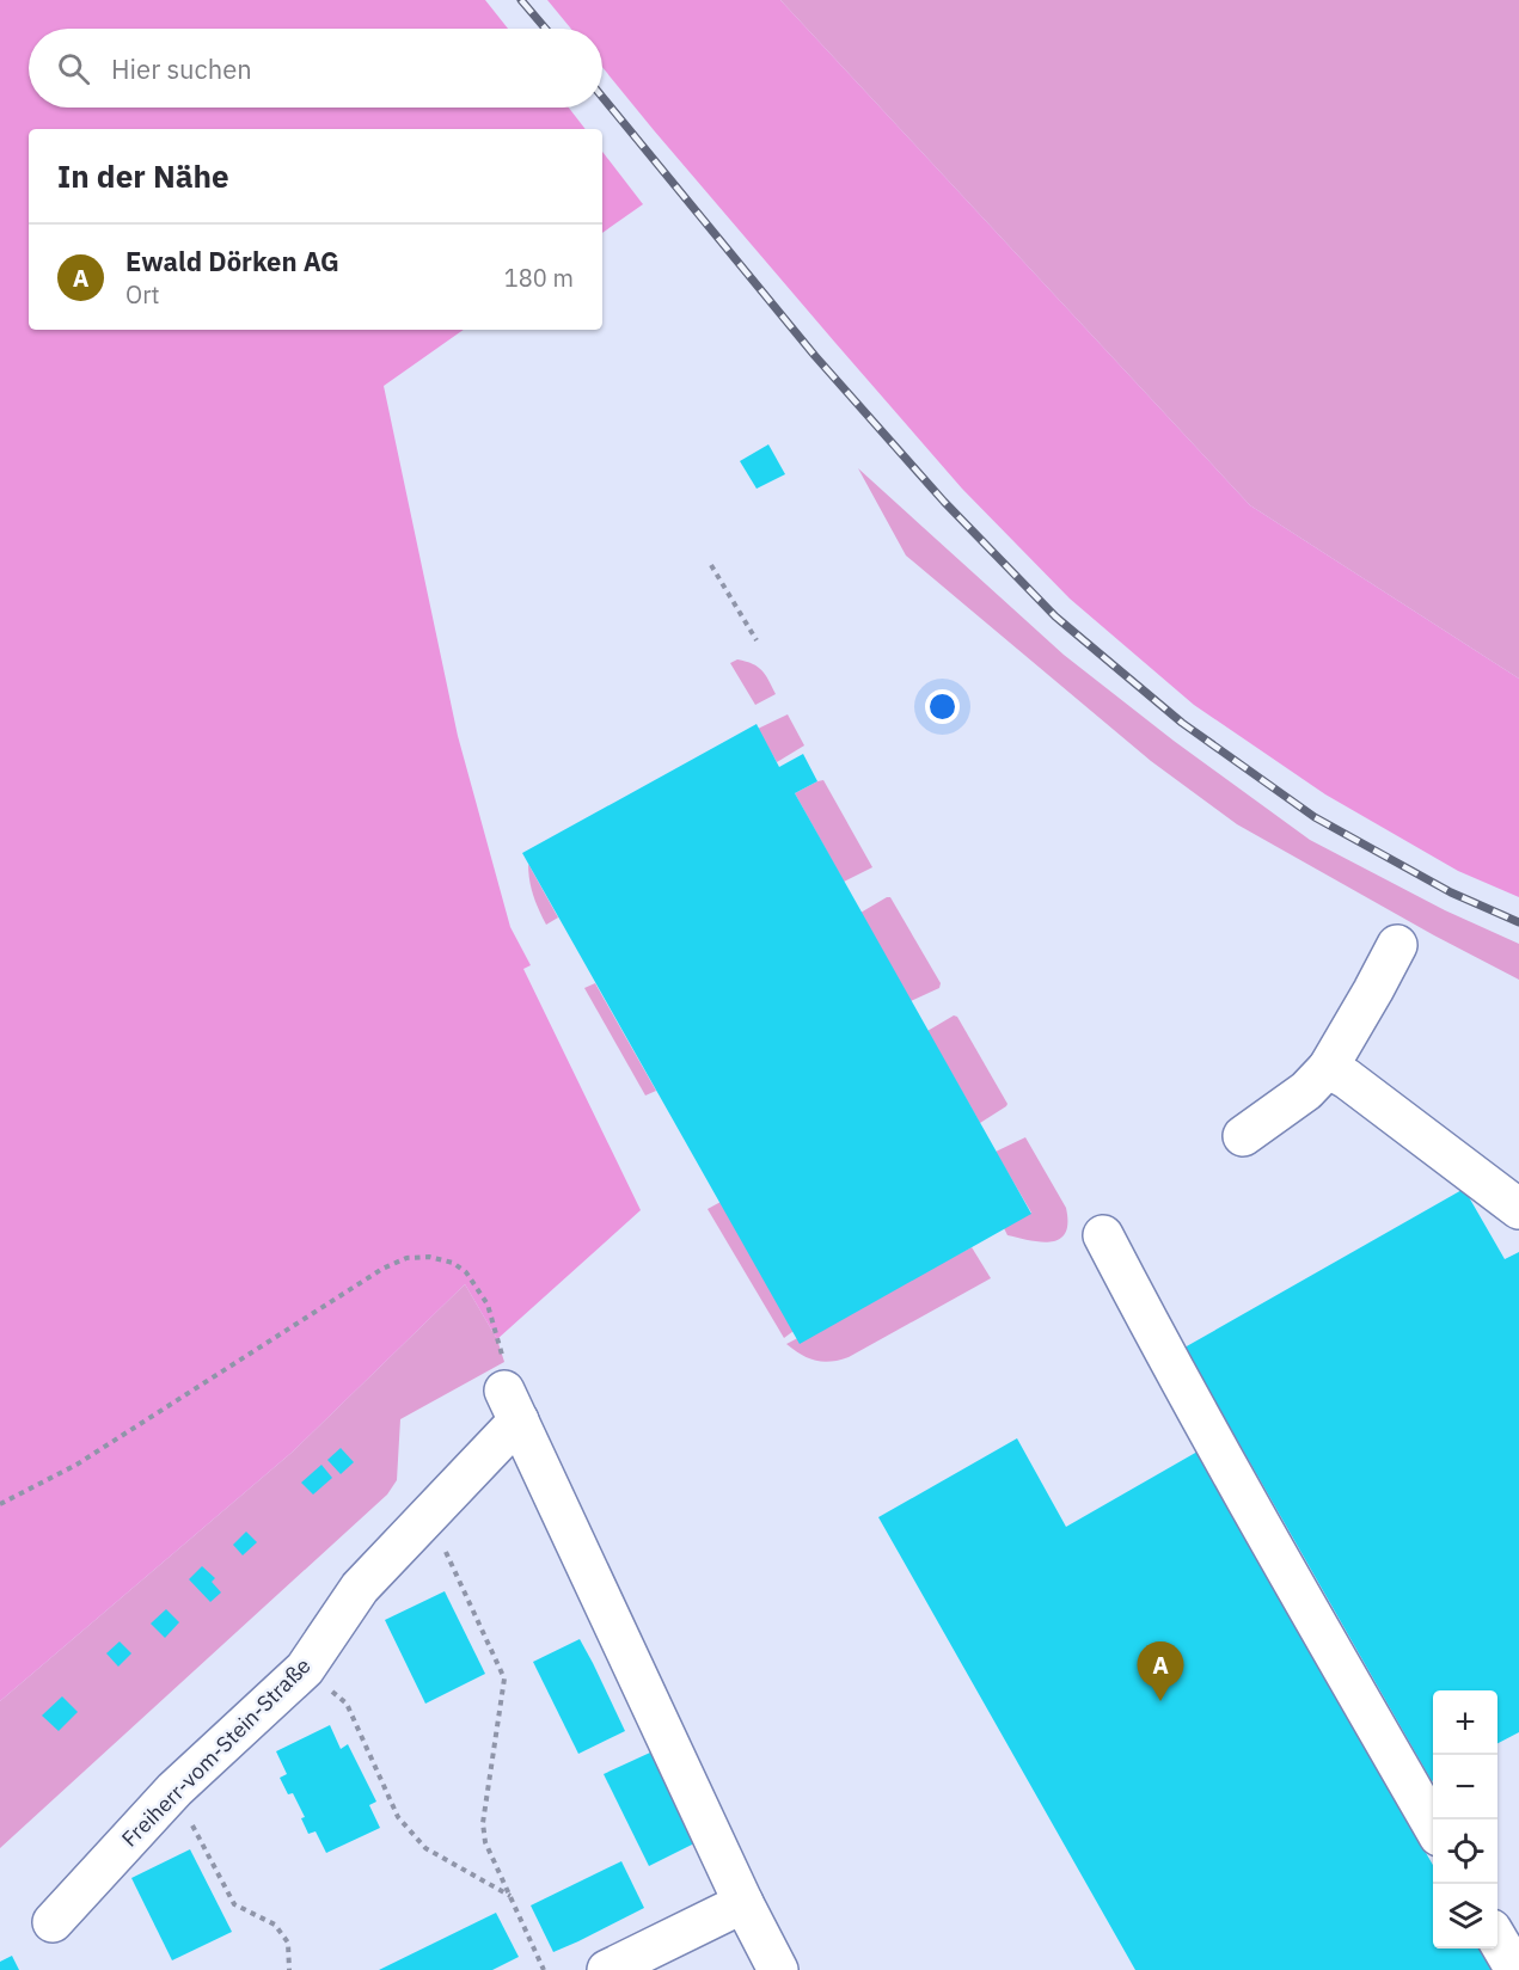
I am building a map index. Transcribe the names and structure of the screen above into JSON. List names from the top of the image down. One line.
{"streets":{"street":["Freiherr-vom-Stein-Straße"]},"page":{"search":"Hier suchen","heading":"In der Nähe","list":[{"mark":"A","name":"Ewald Dörken AG","note":"Ort","value":"180 m"}],"pins":"A","map_buttons":["+","−"]}}
